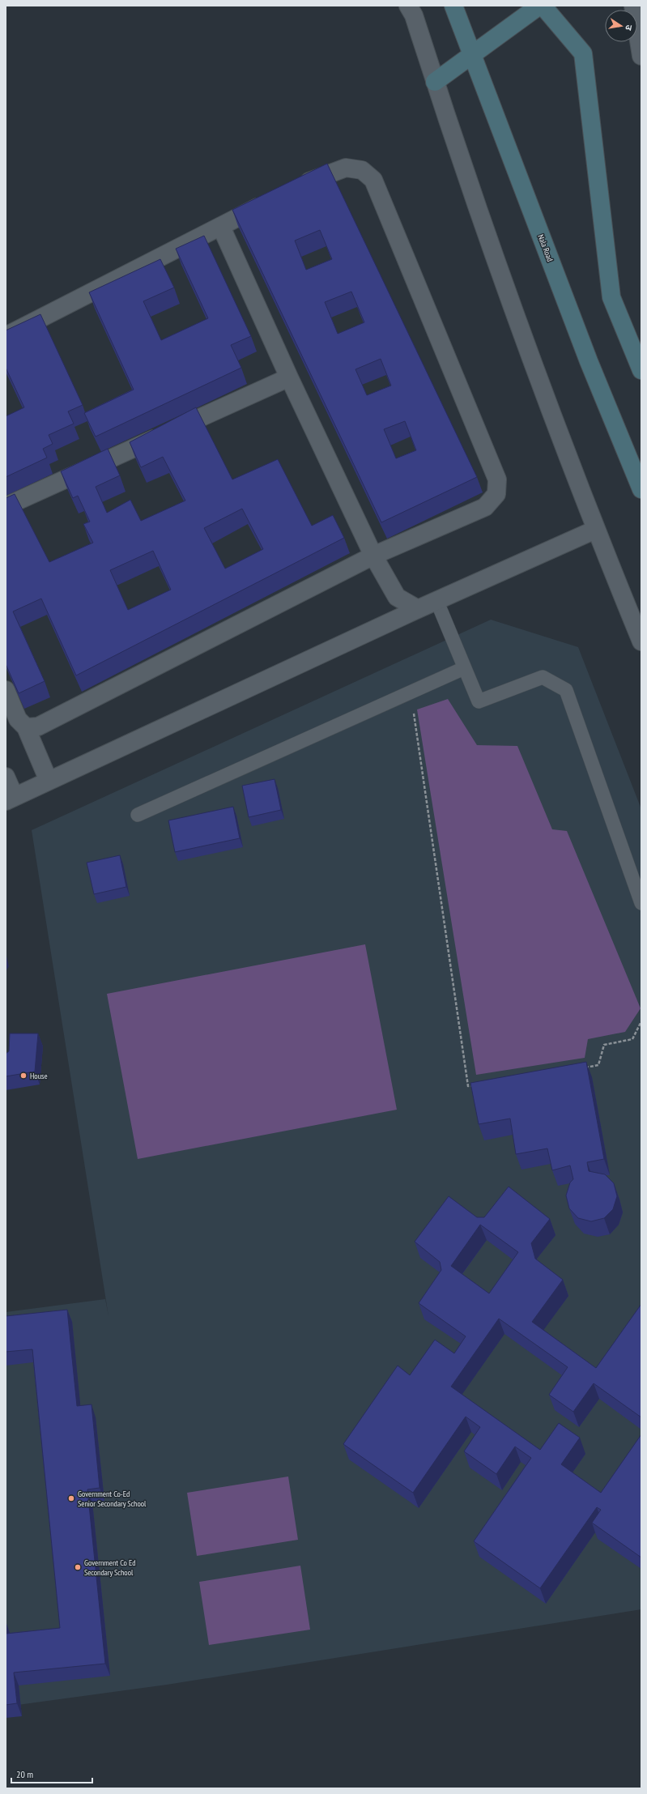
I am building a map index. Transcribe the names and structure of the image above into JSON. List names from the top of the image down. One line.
{"streets":{"main road":["Nala Road"]},"places":["House","Government Co-Ed Senior Secondary School","Government Co Ed Secondary School"],"scale_bar":"20 m","north":"right"}
